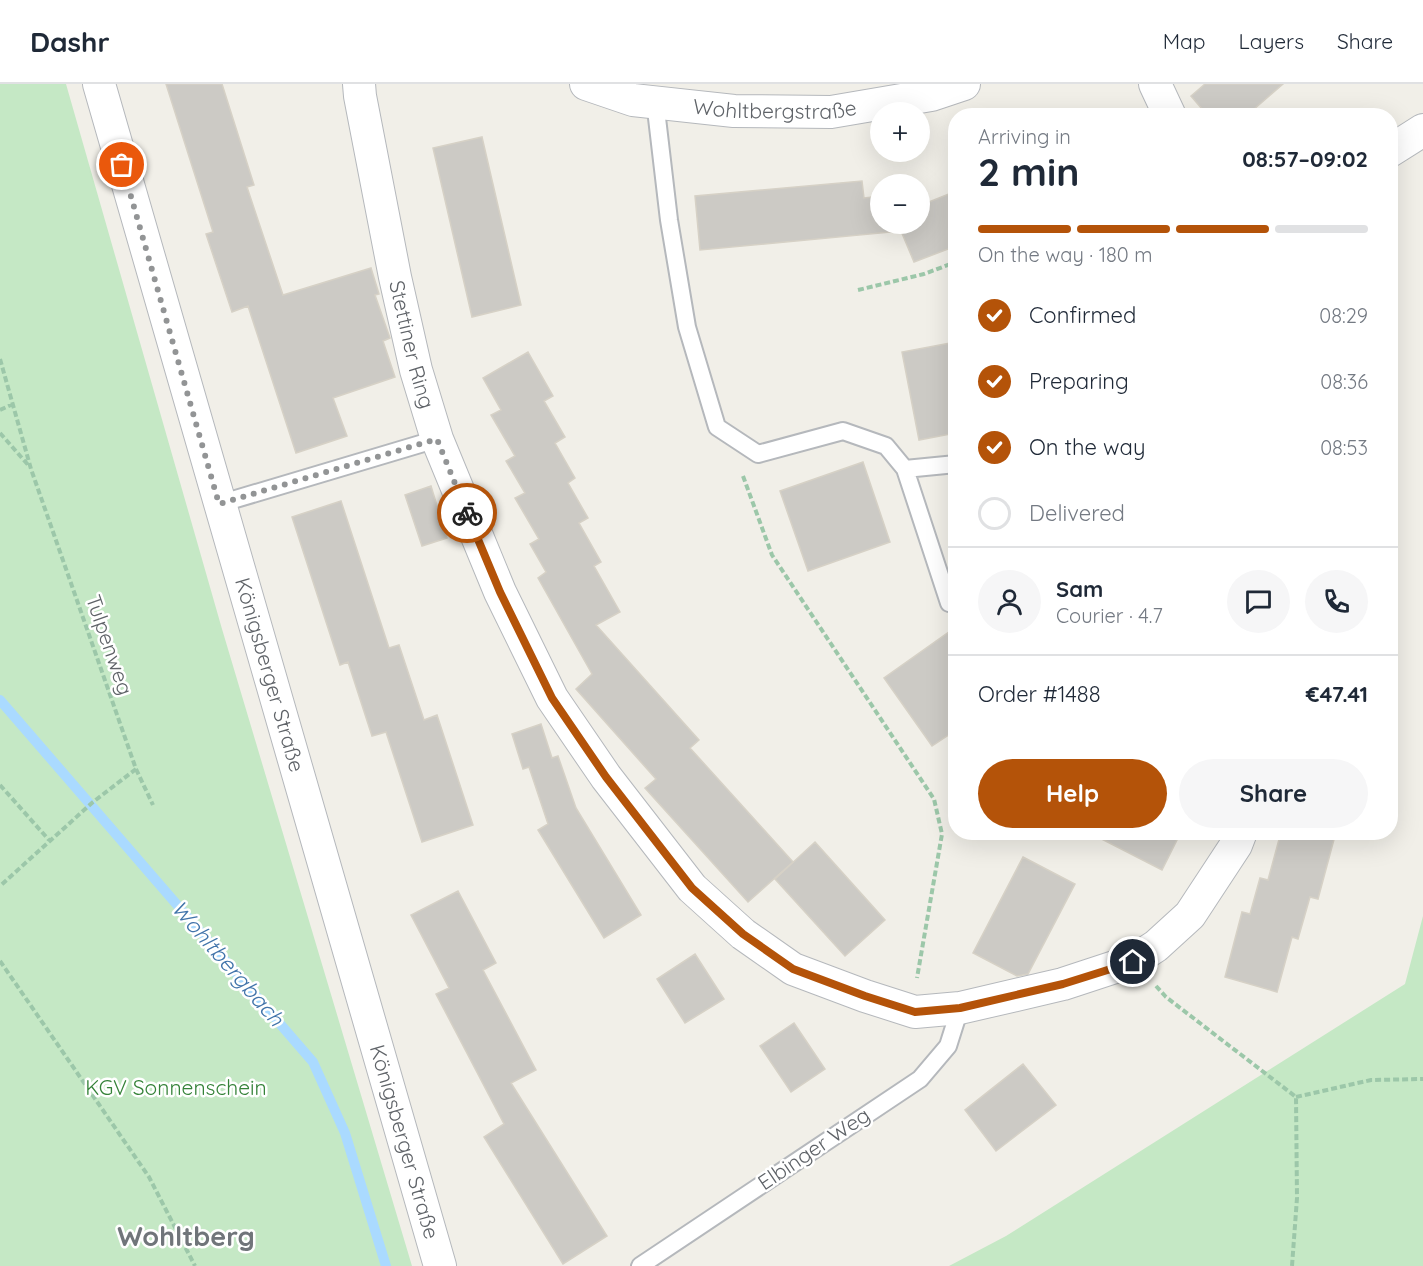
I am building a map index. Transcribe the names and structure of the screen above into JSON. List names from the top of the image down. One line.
{"streets":{"street":["Wohltbergstraße","Stettiner Ring","Königsberger Straße"],"lane":["Elbinger Weg"],"path":["Tulpenweg"]},"crossings":[["Stettiner Ring","Elbinger Weg"]],"districts":["Wohltberg"],"water":["Wohltbergbach"],"parks":["KGV Sonnenschein"],"page":{"header":"Dashr","nav":["Map","Layers","Share"],"map_buttons":["+","−"],"heading":["2 min","Arriving in","08:57–09:02"],"panel":["Sam","Courier · 4.7","Order #1488","€47.41"],"bar":"On the way · 180 m","list":[["Confirmed","08:29"],["Preparing","08:36"],["On the way","08:53"],"Delivered"],"buttons":["Help","Share"]}}
